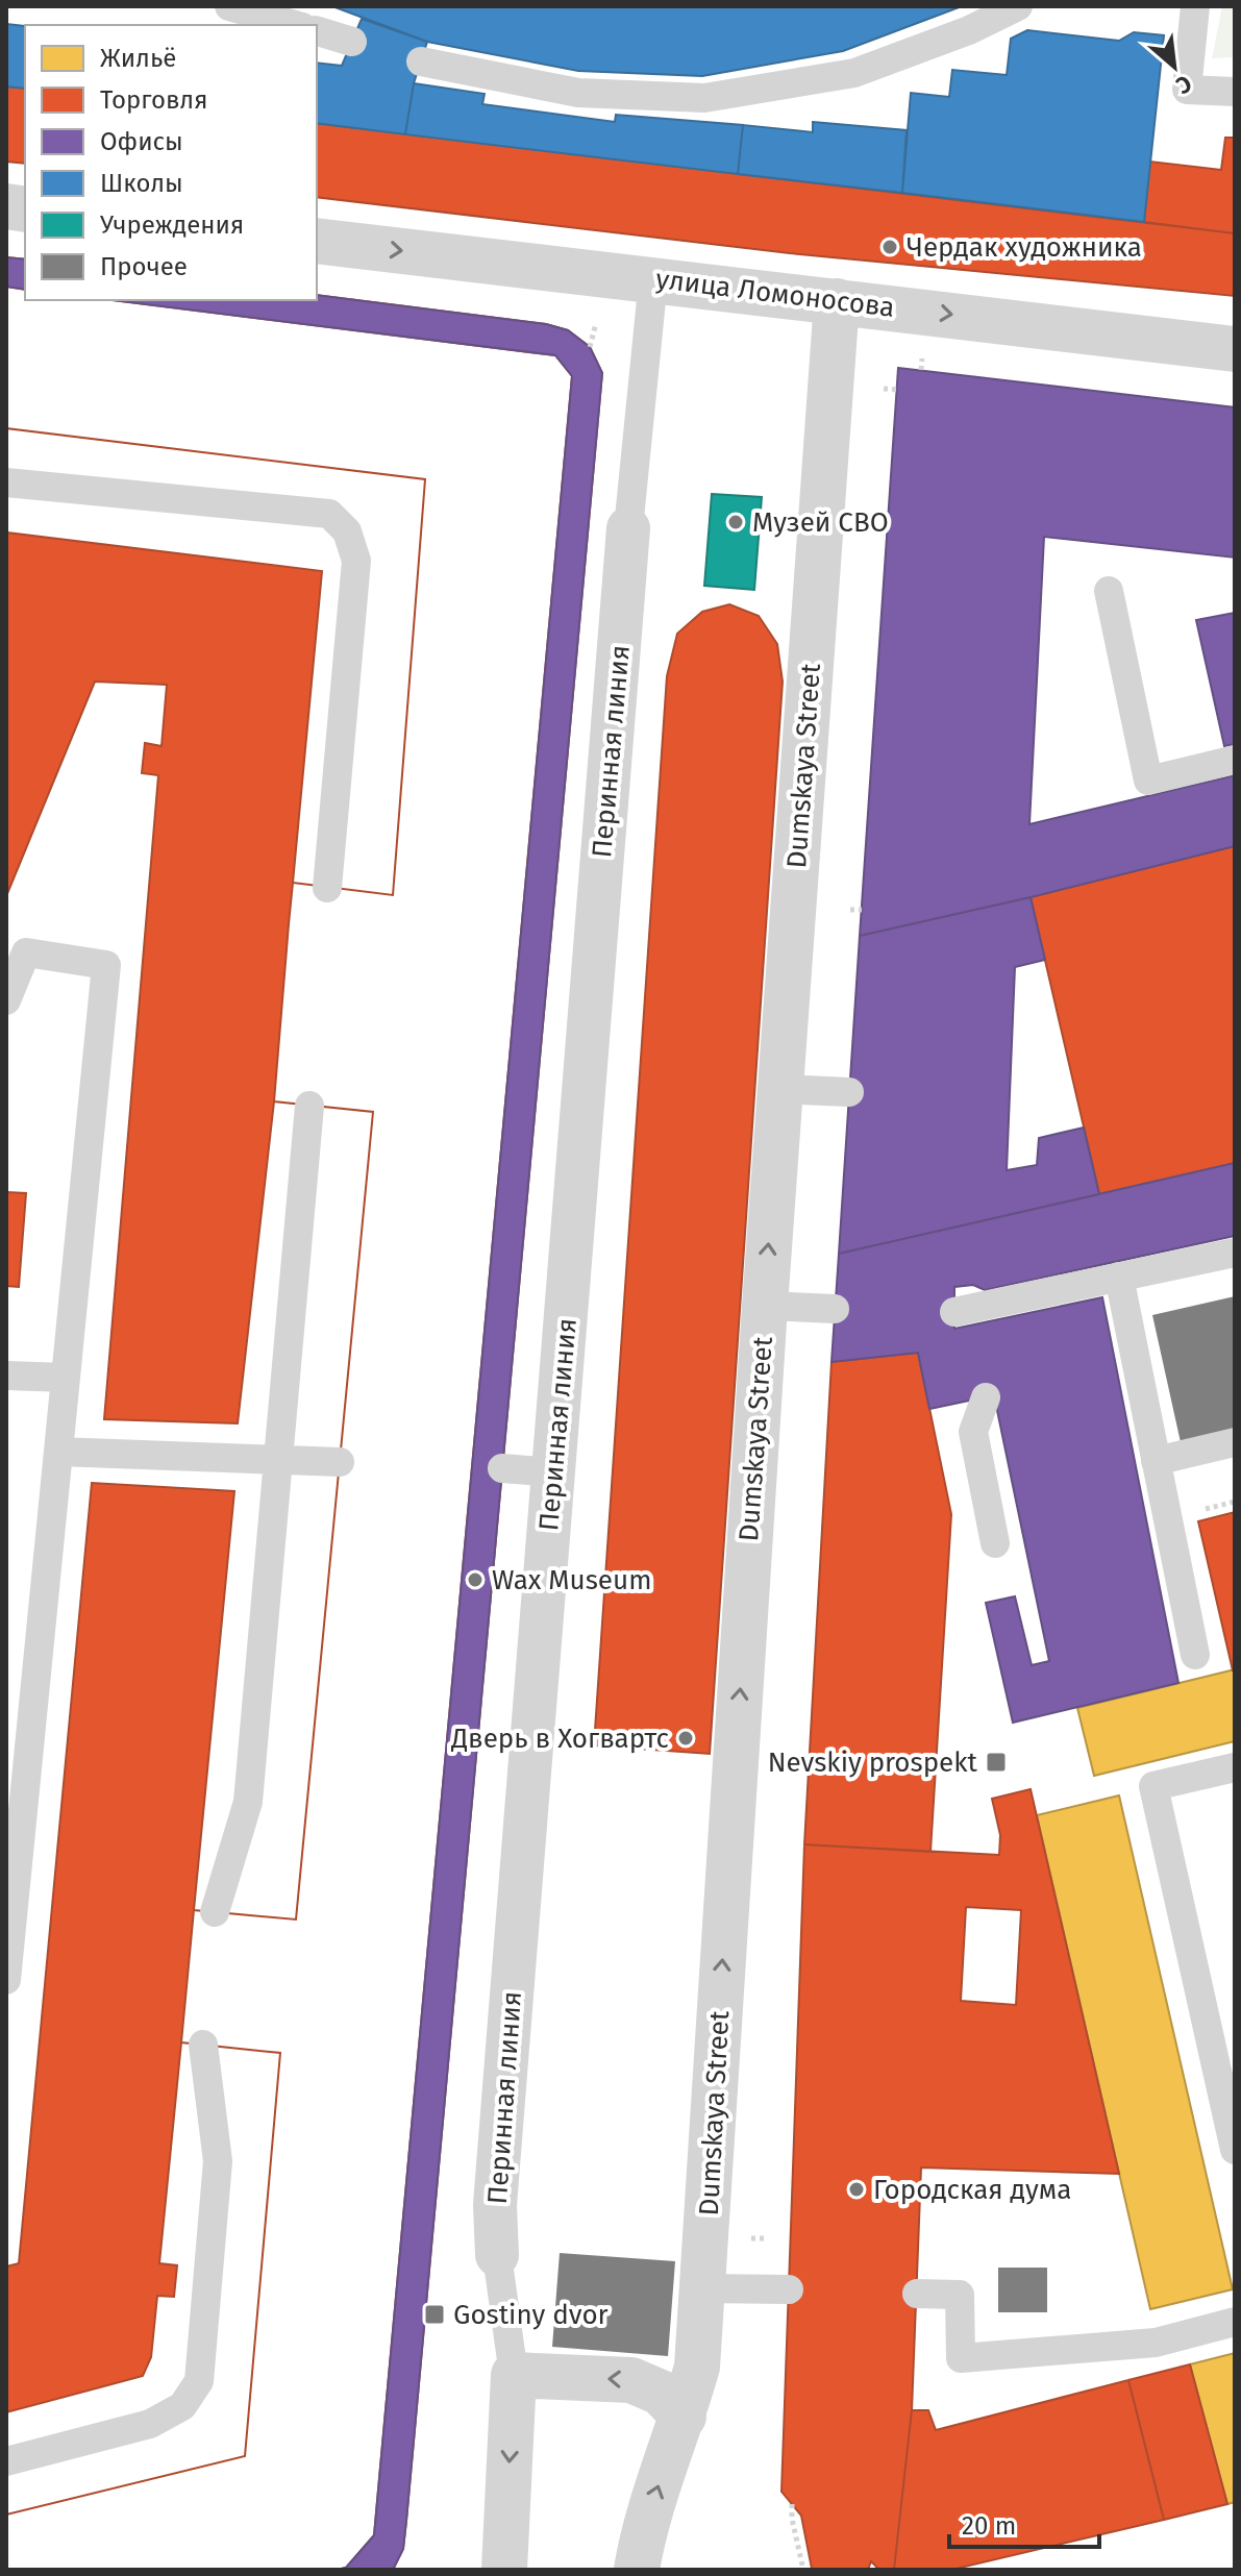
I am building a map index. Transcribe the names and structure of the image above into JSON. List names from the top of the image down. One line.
{"streets":{"street":["улица Ломоносова","Перинная линия","Dumskaya Street"]},"crossings":[["улица Ломоносова","Перинная линия"],["улица Ломоносова","Dumskaya Street"]],"one_way":["улица Ломоносова","Dumskaya Street"],"places":{"other":["Чердак художника","Музей СВО","Wax Museum","Дверь в Хогвартс","Городская дума"],"transit":["Nevskiy prospekt","Gostiny dvor"]},"legend":["Жильё","Торговля","Офисы","Школы","Учреждения","Прочее"],"scale_bar":"20 m","north":"bottom right"}
